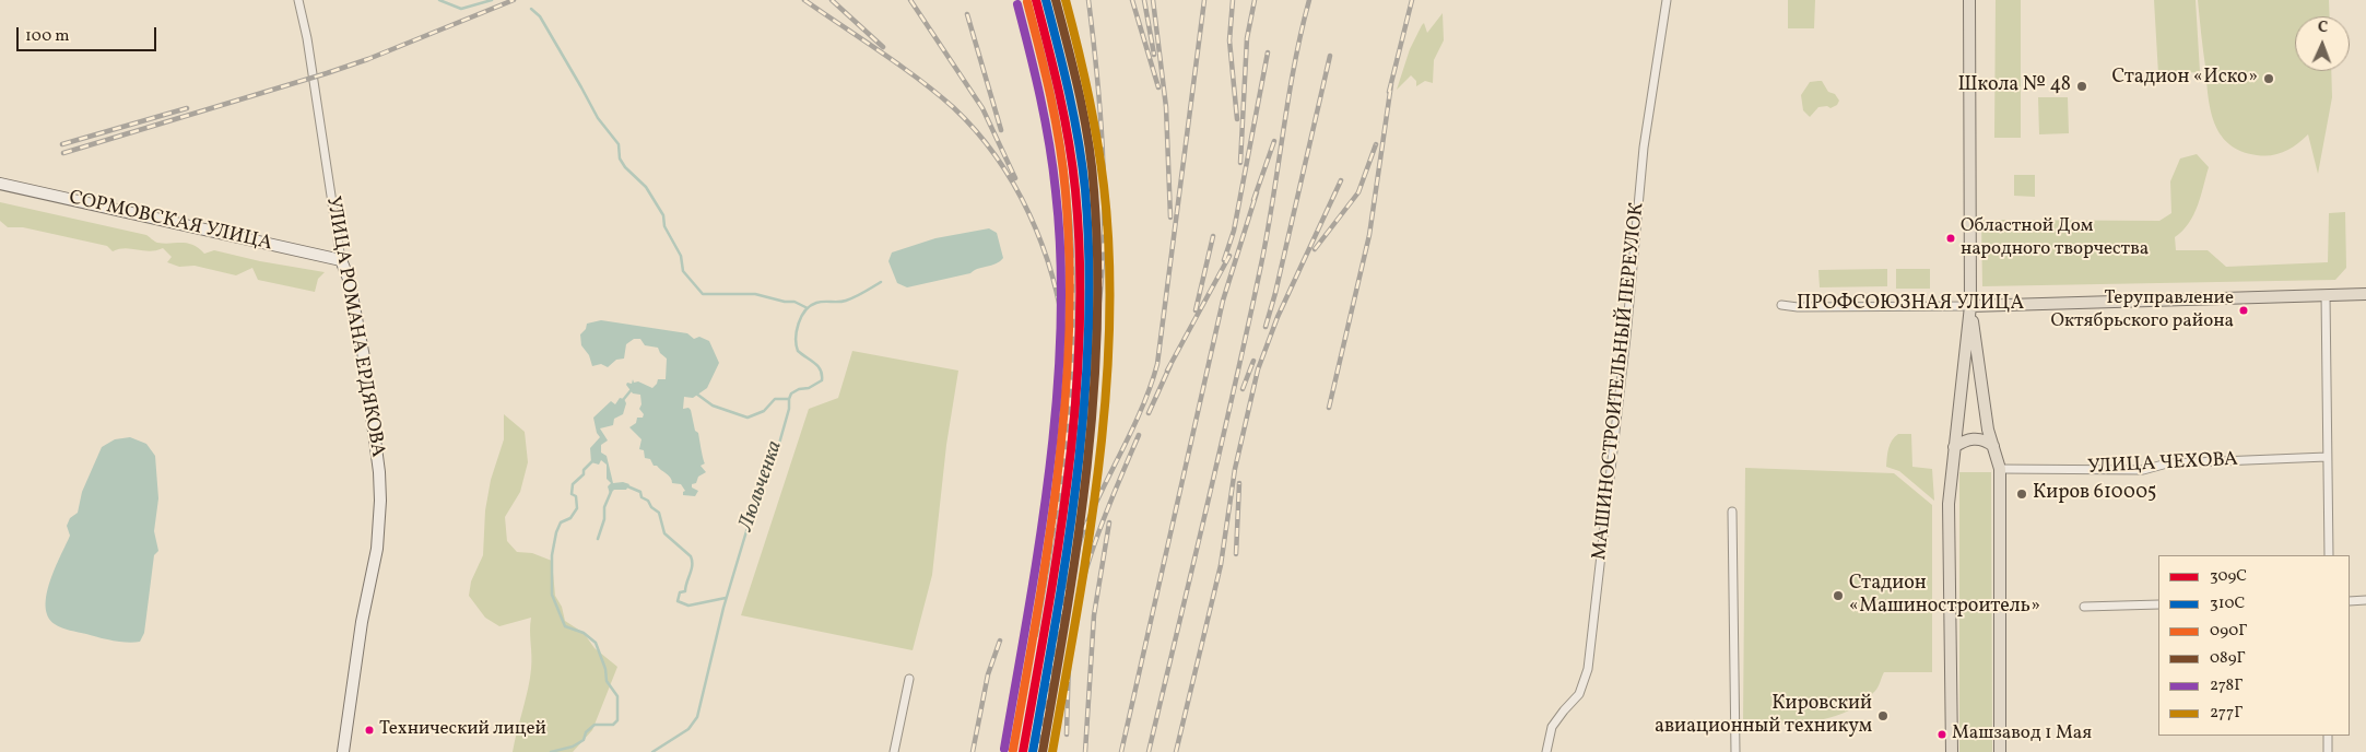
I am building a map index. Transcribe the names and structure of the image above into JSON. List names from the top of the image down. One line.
{"streets":{"main road":["ПРОФСОЮЗНАЯ УЛИЦА"],"street":["СОРМОВСКАЯ УЛИЦА","УЛИЦА РОМАНА ЕРДЯКОВА","МАШИНОСТРОИТЕЛЬНЫЙ ПЕРЕУЛОК","УЛИЦА ЧЕХОВА"]},"crossings":[["СОРМОВСКАЯ УЛИЦА","УЛИЦА РОМАНА ЕРДЯКОВА"]],"water":["Люльченка"],"places":["Стадион «Иско»","Школа № 48","Областной Дом народного творчества","Теруправление Октябрьского района","Киров 610005","Стадион «Машиностроитель»","Кировский авиационный техникум","Технический лицей","Машзавод 1 Мая"],"lines":["transit line 309С","transit line 310С","transit line 089Г","transit line 277Г","transit line 090Г","transit line 278Г"],"legend":["309С","310С","090Г","089Г","278Г","277Г"],"scale_bar":"100 m","north":"top"}
